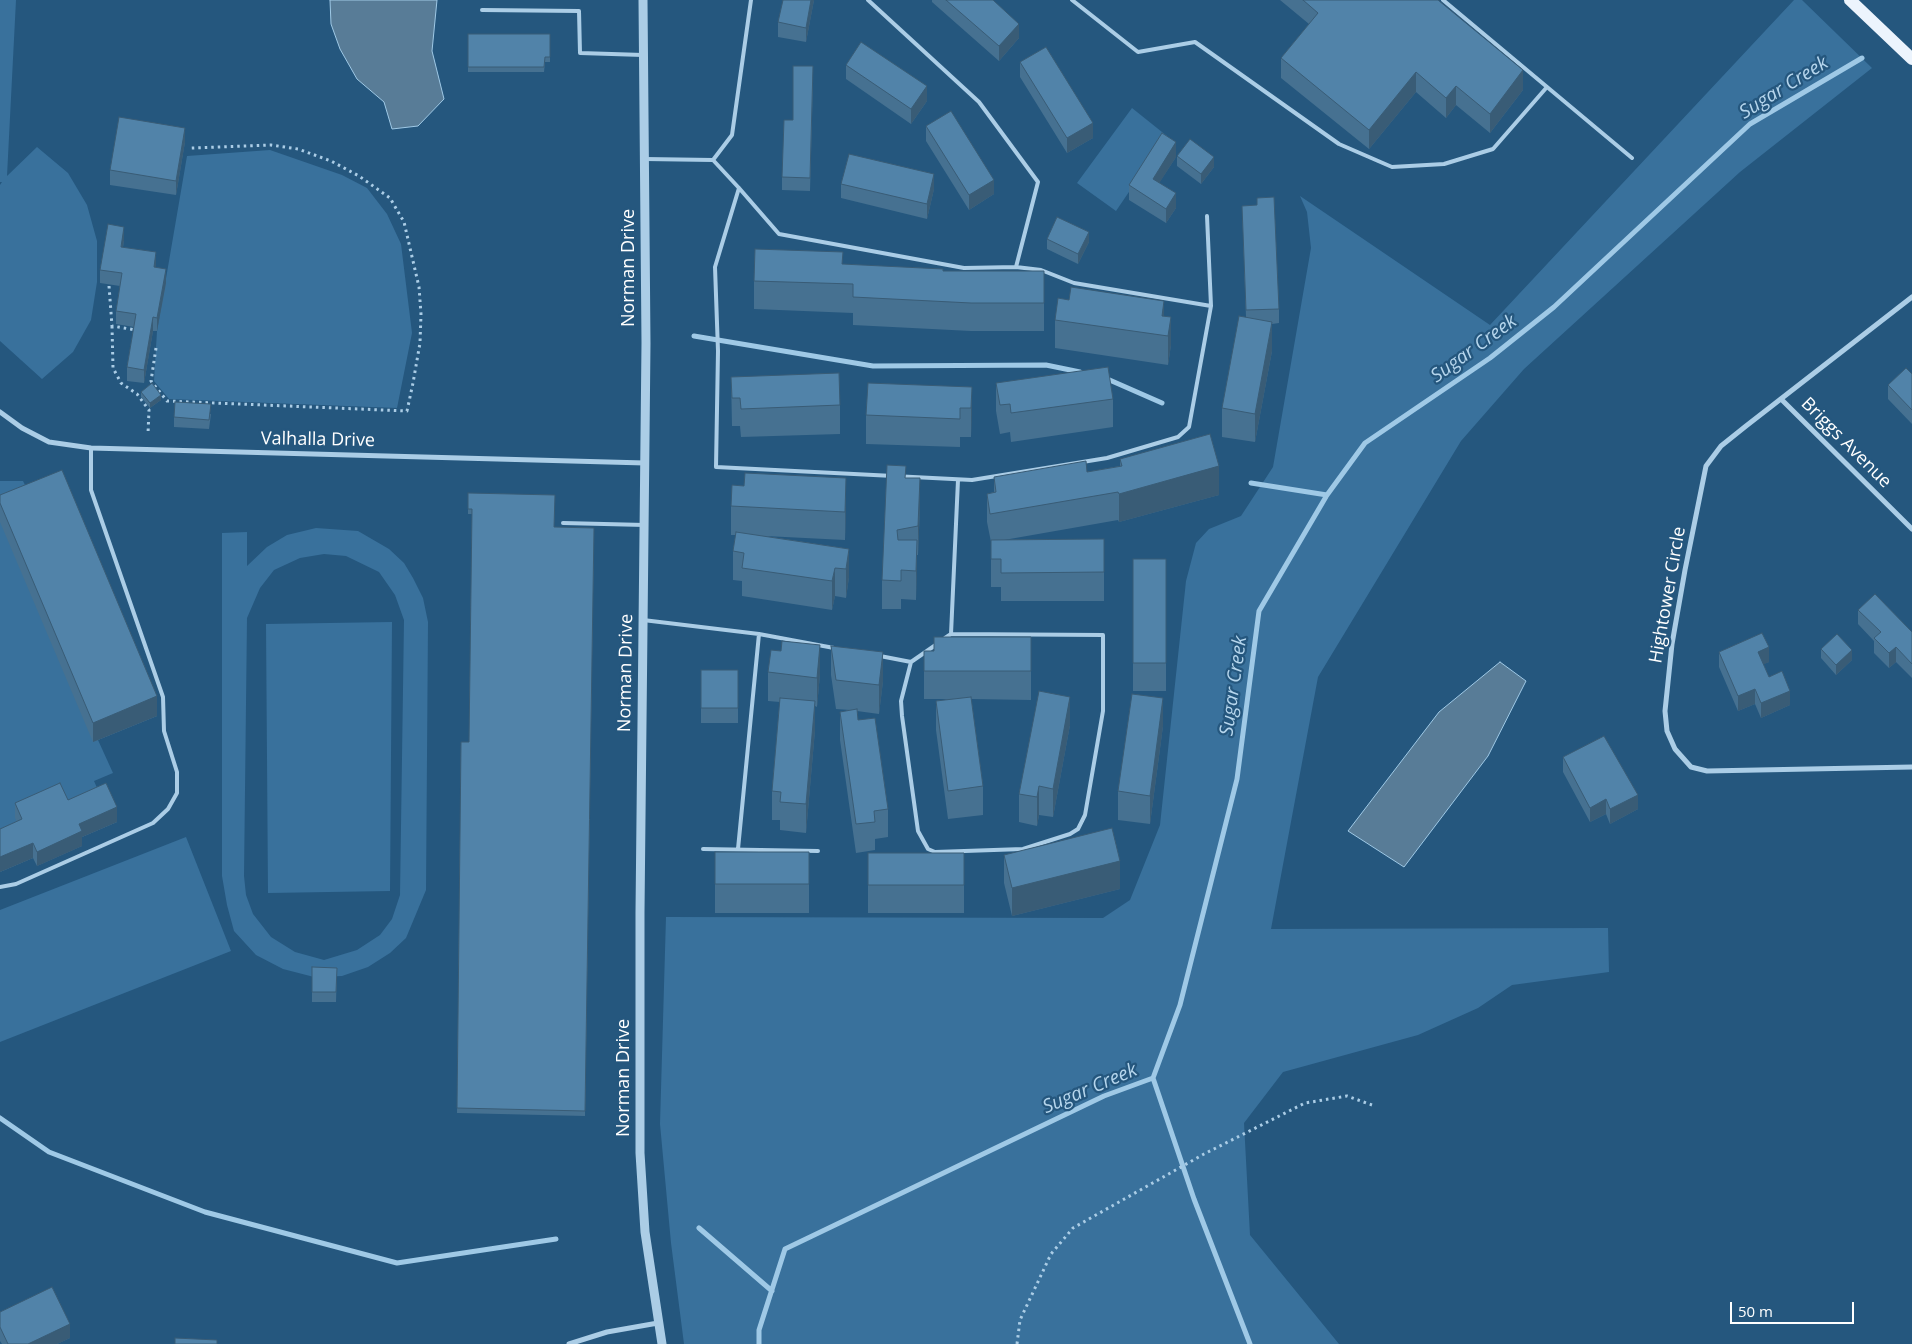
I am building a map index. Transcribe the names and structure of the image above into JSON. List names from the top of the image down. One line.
{"streets":{"street":["Norman Drive","Valhalla Drive","Briggs Avenue","Hightower Circle"]},"crossings":[["Norman Drive","Valhalla Drive"],["Briggs Avenue","Hightower Circle"]],"water":["Sugar Creek"],"scale_bar":"50 m"}
